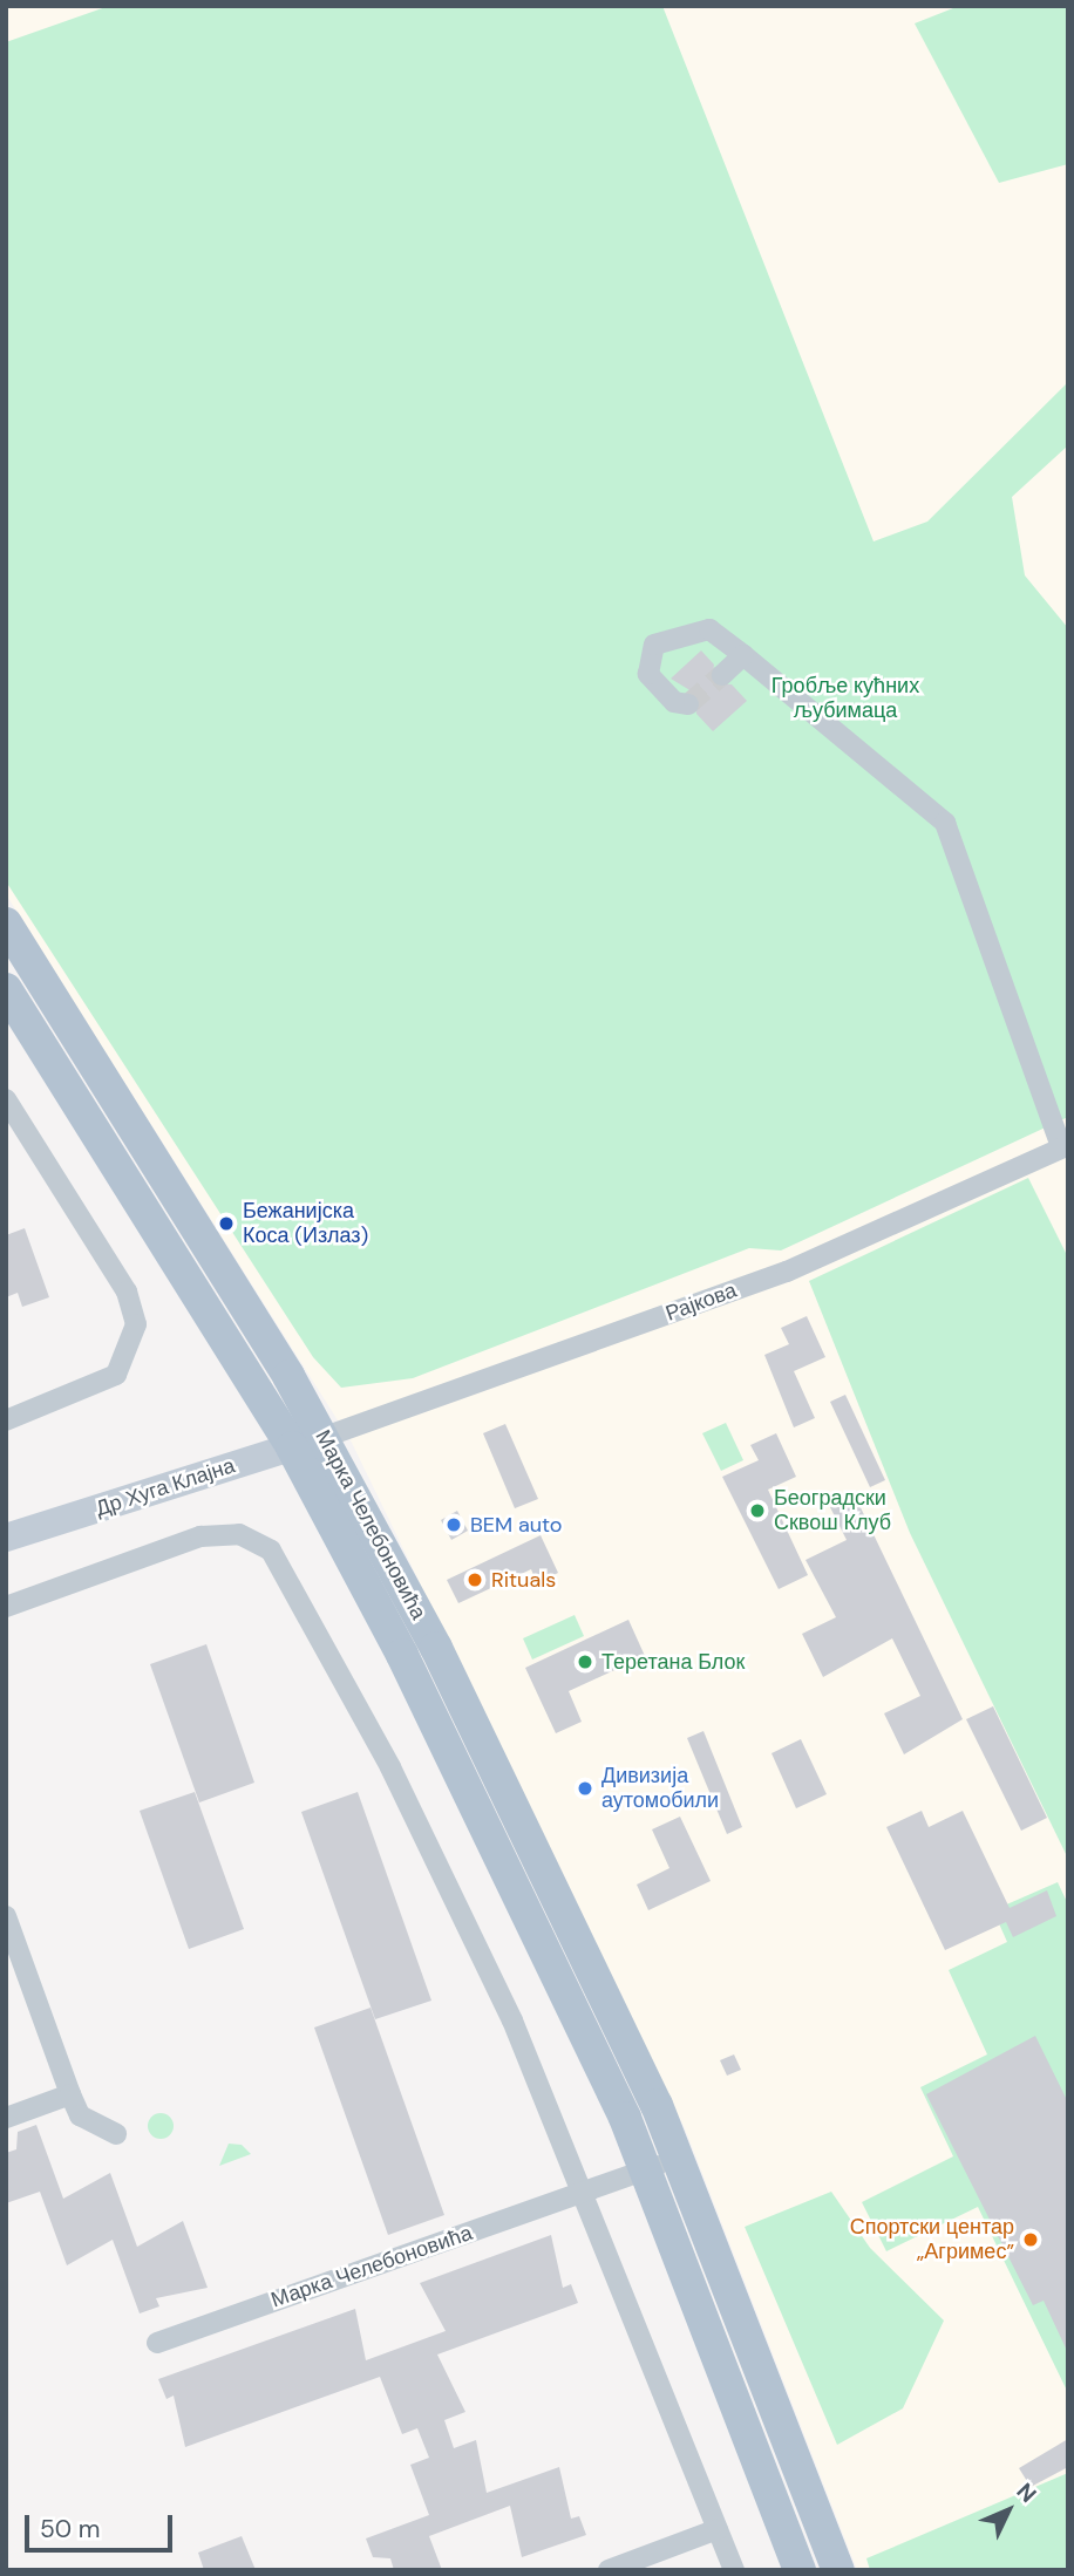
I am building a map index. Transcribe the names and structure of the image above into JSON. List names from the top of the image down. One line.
{"streets":{"main road":["Др Хуга Клајна","Марка Челебоновића"],"street":["Рајкова"]},"crossings":[["Рајкова","Др Хуга Клајна"],["Рајкова","Марка Челебоновића"],["Др Хуга Клајна","Марка Челебоновића"]],"parks":["Гробље кућних љубимаца"],"places":["Бежанијска Коса (Излаз)","Београдски Сквош Клуб","BEM auto","Rituals","Теретана Блок","Дивизија аутомобили","Спортски центар „Агримес”"],"scale_bar":"50 m","north":"top right"}
